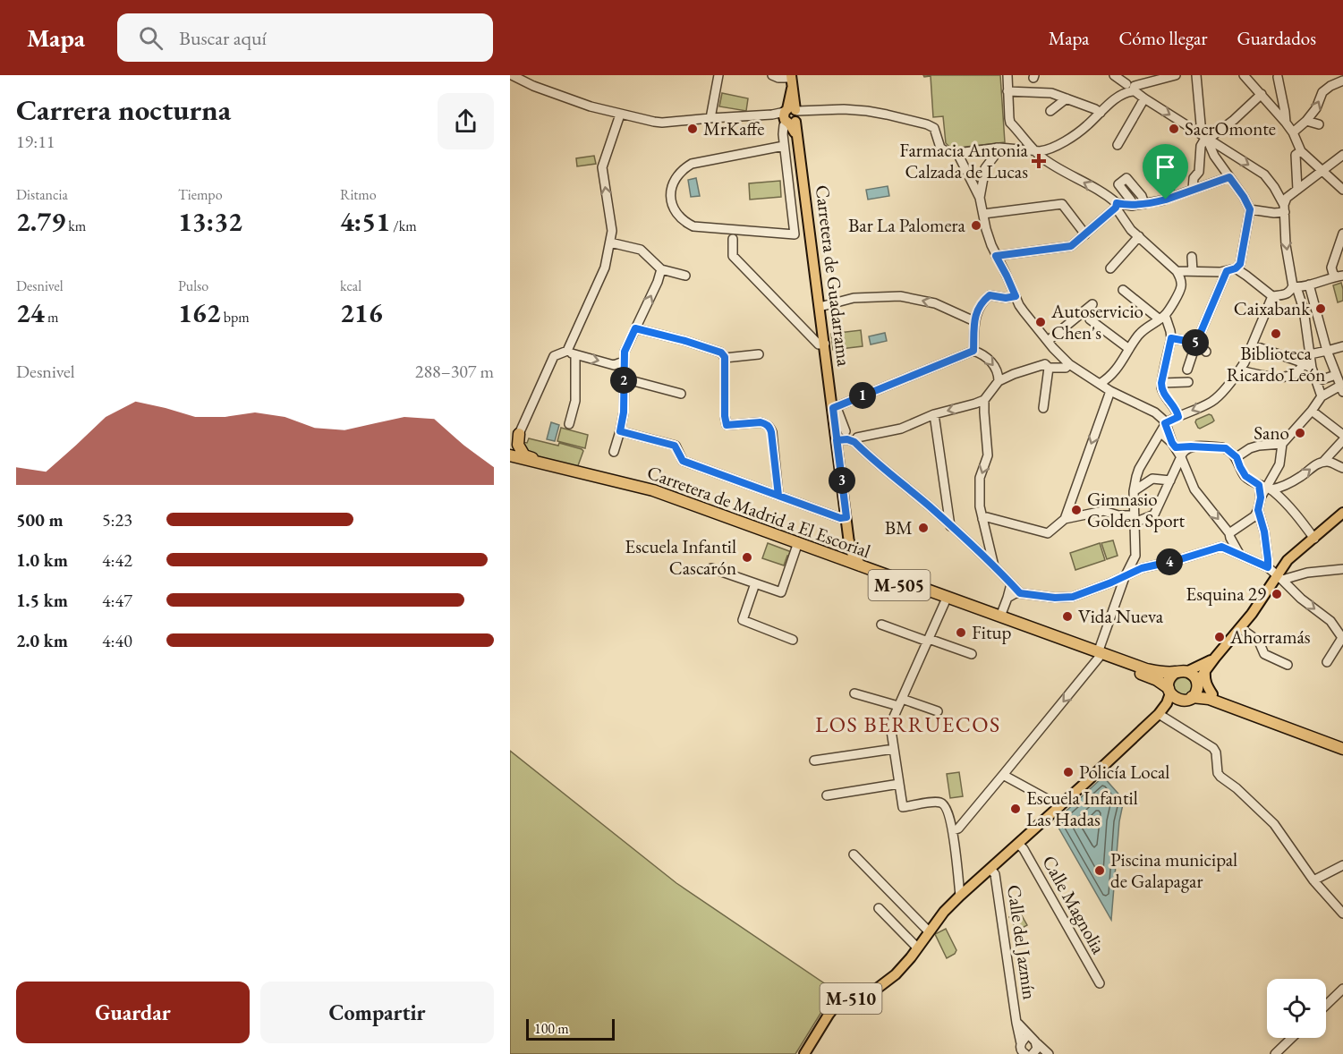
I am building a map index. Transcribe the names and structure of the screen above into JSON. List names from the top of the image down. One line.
{"streets":{"highway":["Carretera de Madrid a El Escorial","M-505"],"main road":["Carretera de Guadarrama","M-510"],"street":["Calle Magnolia","Calle del Jazmín"]},"crossings":[["Carretera de Madrid a El Escorial","M-505"],["Carretera de Madrid a El Escorial","M-510"],["M-505","M-510"],["Calle Magnolia","M-510"],["Calle del Jazmín","M-510"]],"districts":["LOS BERRUECOS"],"places":{"other":["MrKaffe","SacrOmonte","Bar La Palomera","Caixabank","Autoservicio Chen's","Biblioteca Ricardo León","Sano","Gimnasio Golden Sport","BM","Escuela Infantil Cascarón","Esquina 29","Vida Nueva","Fitup","Ahorramás","Policía Local","Escuela Infantil Las Hadas","Piscina municipal de Galapagar"],"health":["Farmacia Antonia Calzada de Lucas"]},"scale_bar":"100 m","page":{"header":"Mapa","search":"Buscar aquí","nav":["Mapa","Cómo llegar","Guardados"],"heading":["Carrera nocturna","19:11"],"stats":[["Distancia","2.79 km"],["Tiempo","13:32"],["Ritmo","4:51 /km"],["Desnivel","24 m"],["Pulso","162 bpm"],["kcal","216"]],"pins":["5","2","1","3","4"],"chart":["Desnivel","288–307 m"],"list":[{"name":"500 m","note":"5:23"},{"name":"1.0 km","note":"4:42"},{"name":"1.5 km","note":"4:47"},{"name":"2.0 km","note":"4:40"}],"buttons":["Guardar","Compartir"],"scale":"100 m"}}
